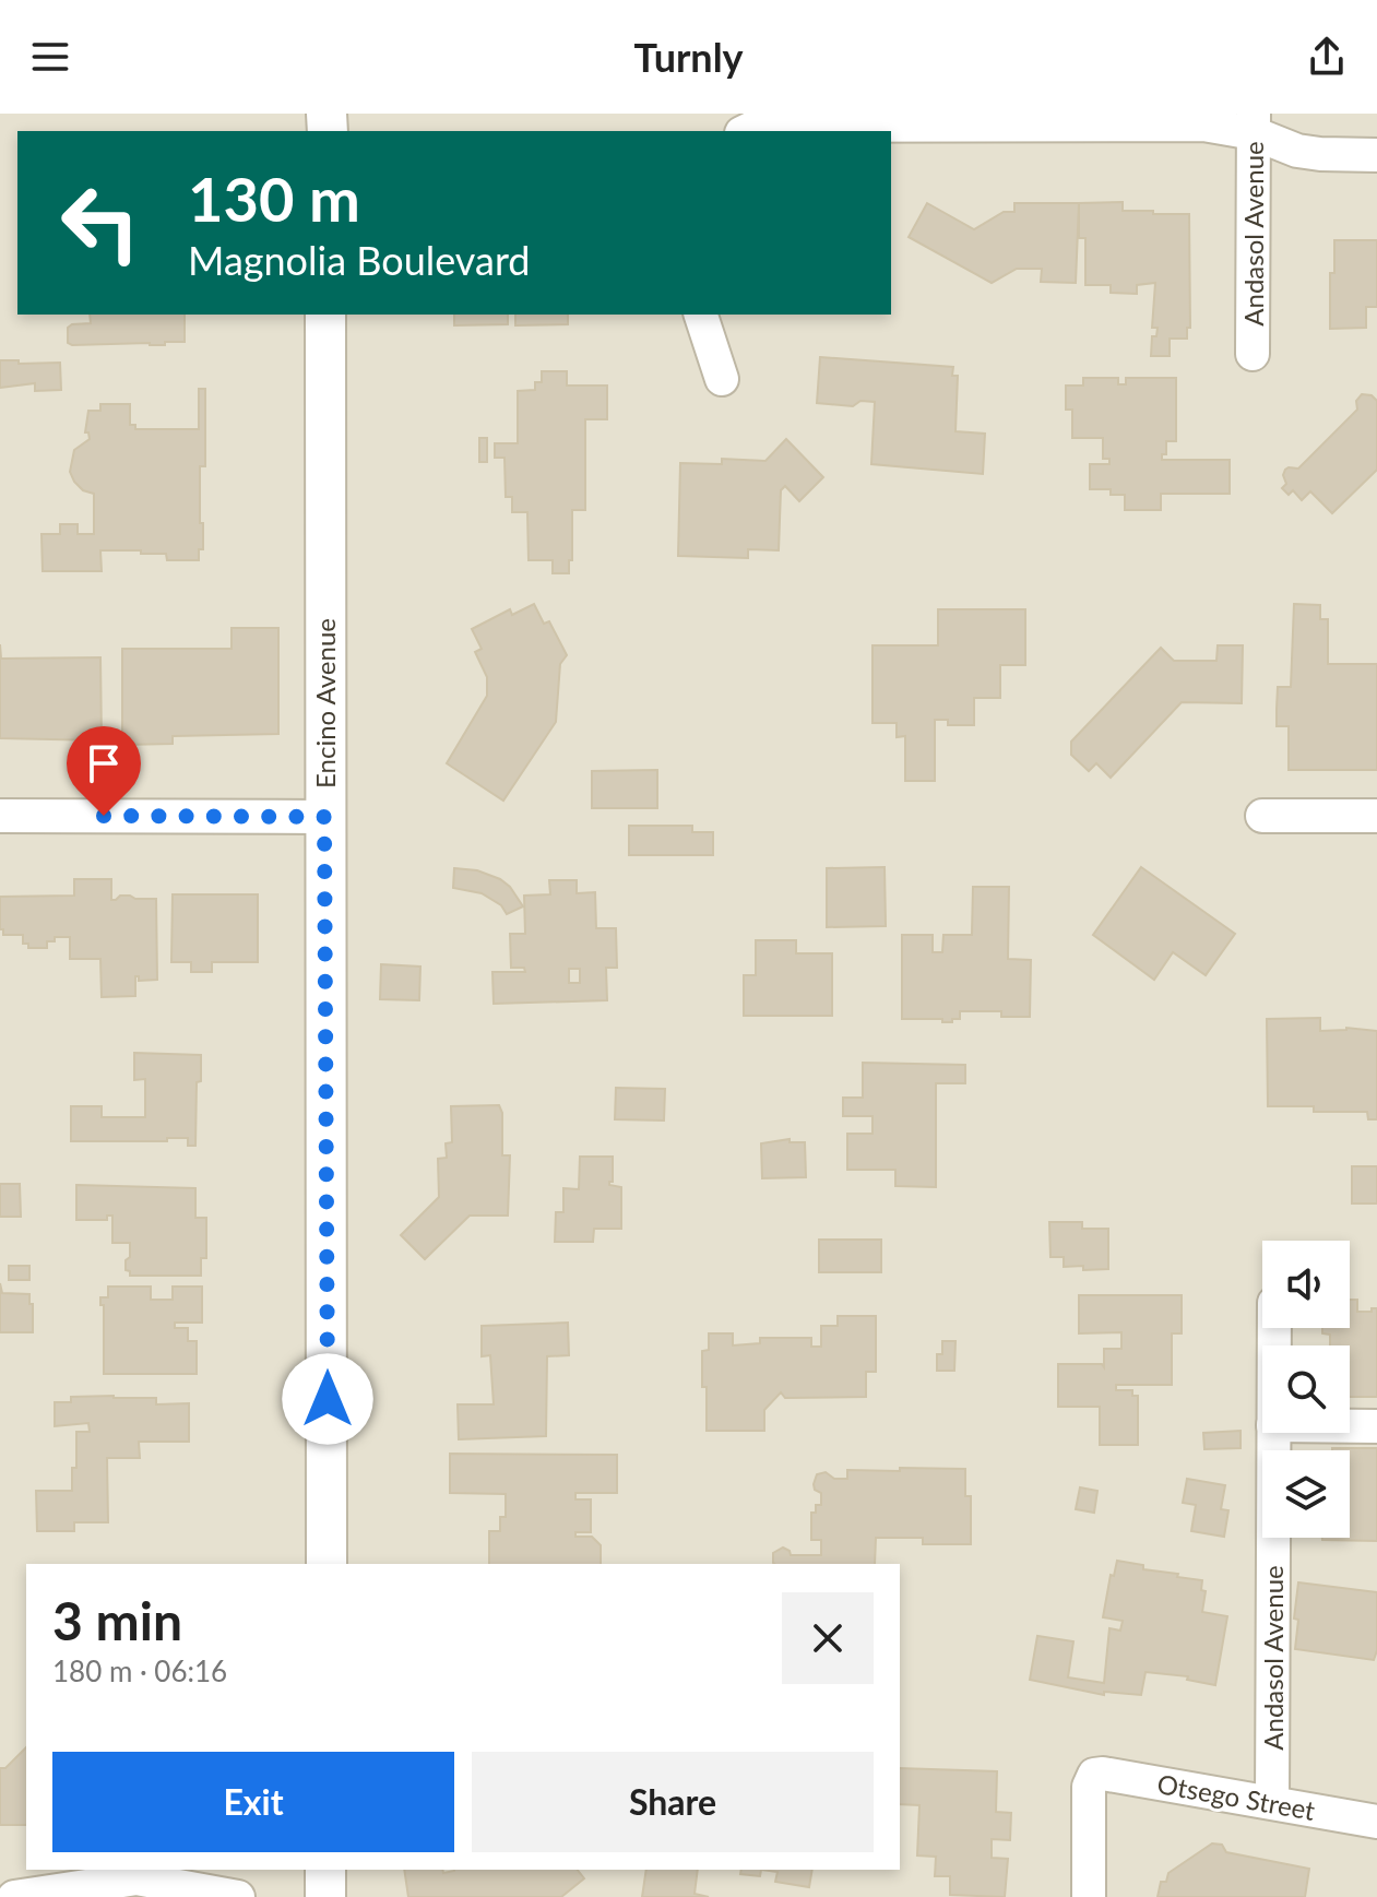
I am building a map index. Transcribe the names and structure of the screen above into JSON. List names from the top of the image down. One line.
{"streets":{"street":["Andasol Avenue","Encino Avenue","Otsego Street"]},"crossings":[["Andasol Avenue","Otsego Street"]],"page":{"header":"Turnly","turn":["130 m","Magnolia Boulevard"],"heading":["3 min","180 m · 06:16"],"buttons":["Exit","Share"]}}
